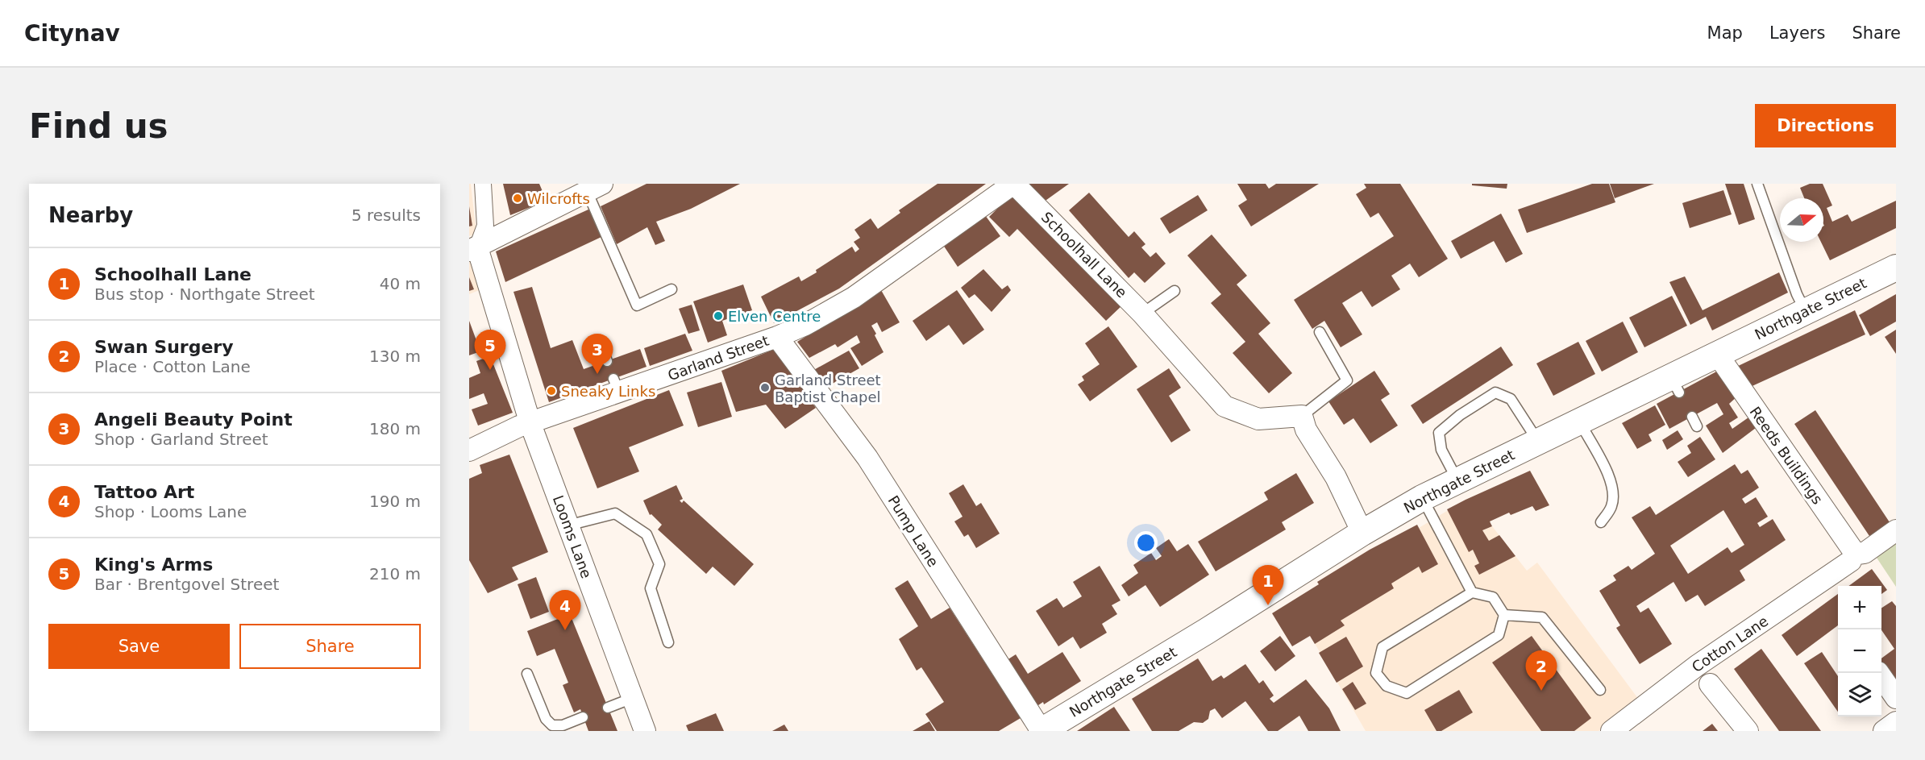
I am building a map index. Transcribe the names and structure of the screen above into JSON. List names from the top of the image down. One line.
{"streets":{"street":["Schoolhall Lane","Northgate Street","Garland Street","Reeds Buildings","Pump Lane","Looms Lane","Cotton Lane"]},"crossings":[["Schoolhall Lane","Garland Street"],["Northgate Street","Reeds Buildings"],["Northgate Street","Pump Lane"],["Garland Street","Pump Lane"],["Garland Street","Looms Lane"],["Reeds Buildings","Cotton Lane"]],"places":["Wilcrofts","Elven Centre","Garland Street Baptist Chapel","Sneaky Links"],"north":"right","page":{"header":"Citynav","nav":["Map","Layers","Share"],"buttons":["Directions",["Save","Share"]],"title":"Find us","heading":["Nearby","5 results"],"list":[{"mark":"1","name":"Schoolhall Lane","note":"Bus stop · Northgate Street","value":"40 m"},{"mark":"2","name":"Swan Surgery","note":"Place · Cotton Lane","value":"130 m"},{"mark":"3","name":"Angeli Beauty Point","note":"Shop · Garland Street","value":"180 m"},{"mark":"4","name":"Tattoo Art","note":"Shop · Looms Lane","value":"190 m"},{"mark":"5","name":"King's Arms","note":"Bar · Brentgovel Street","value":"210 m"}],"pins":["5","3","1","4","2"],"map_buttons":["+","−"]}}
